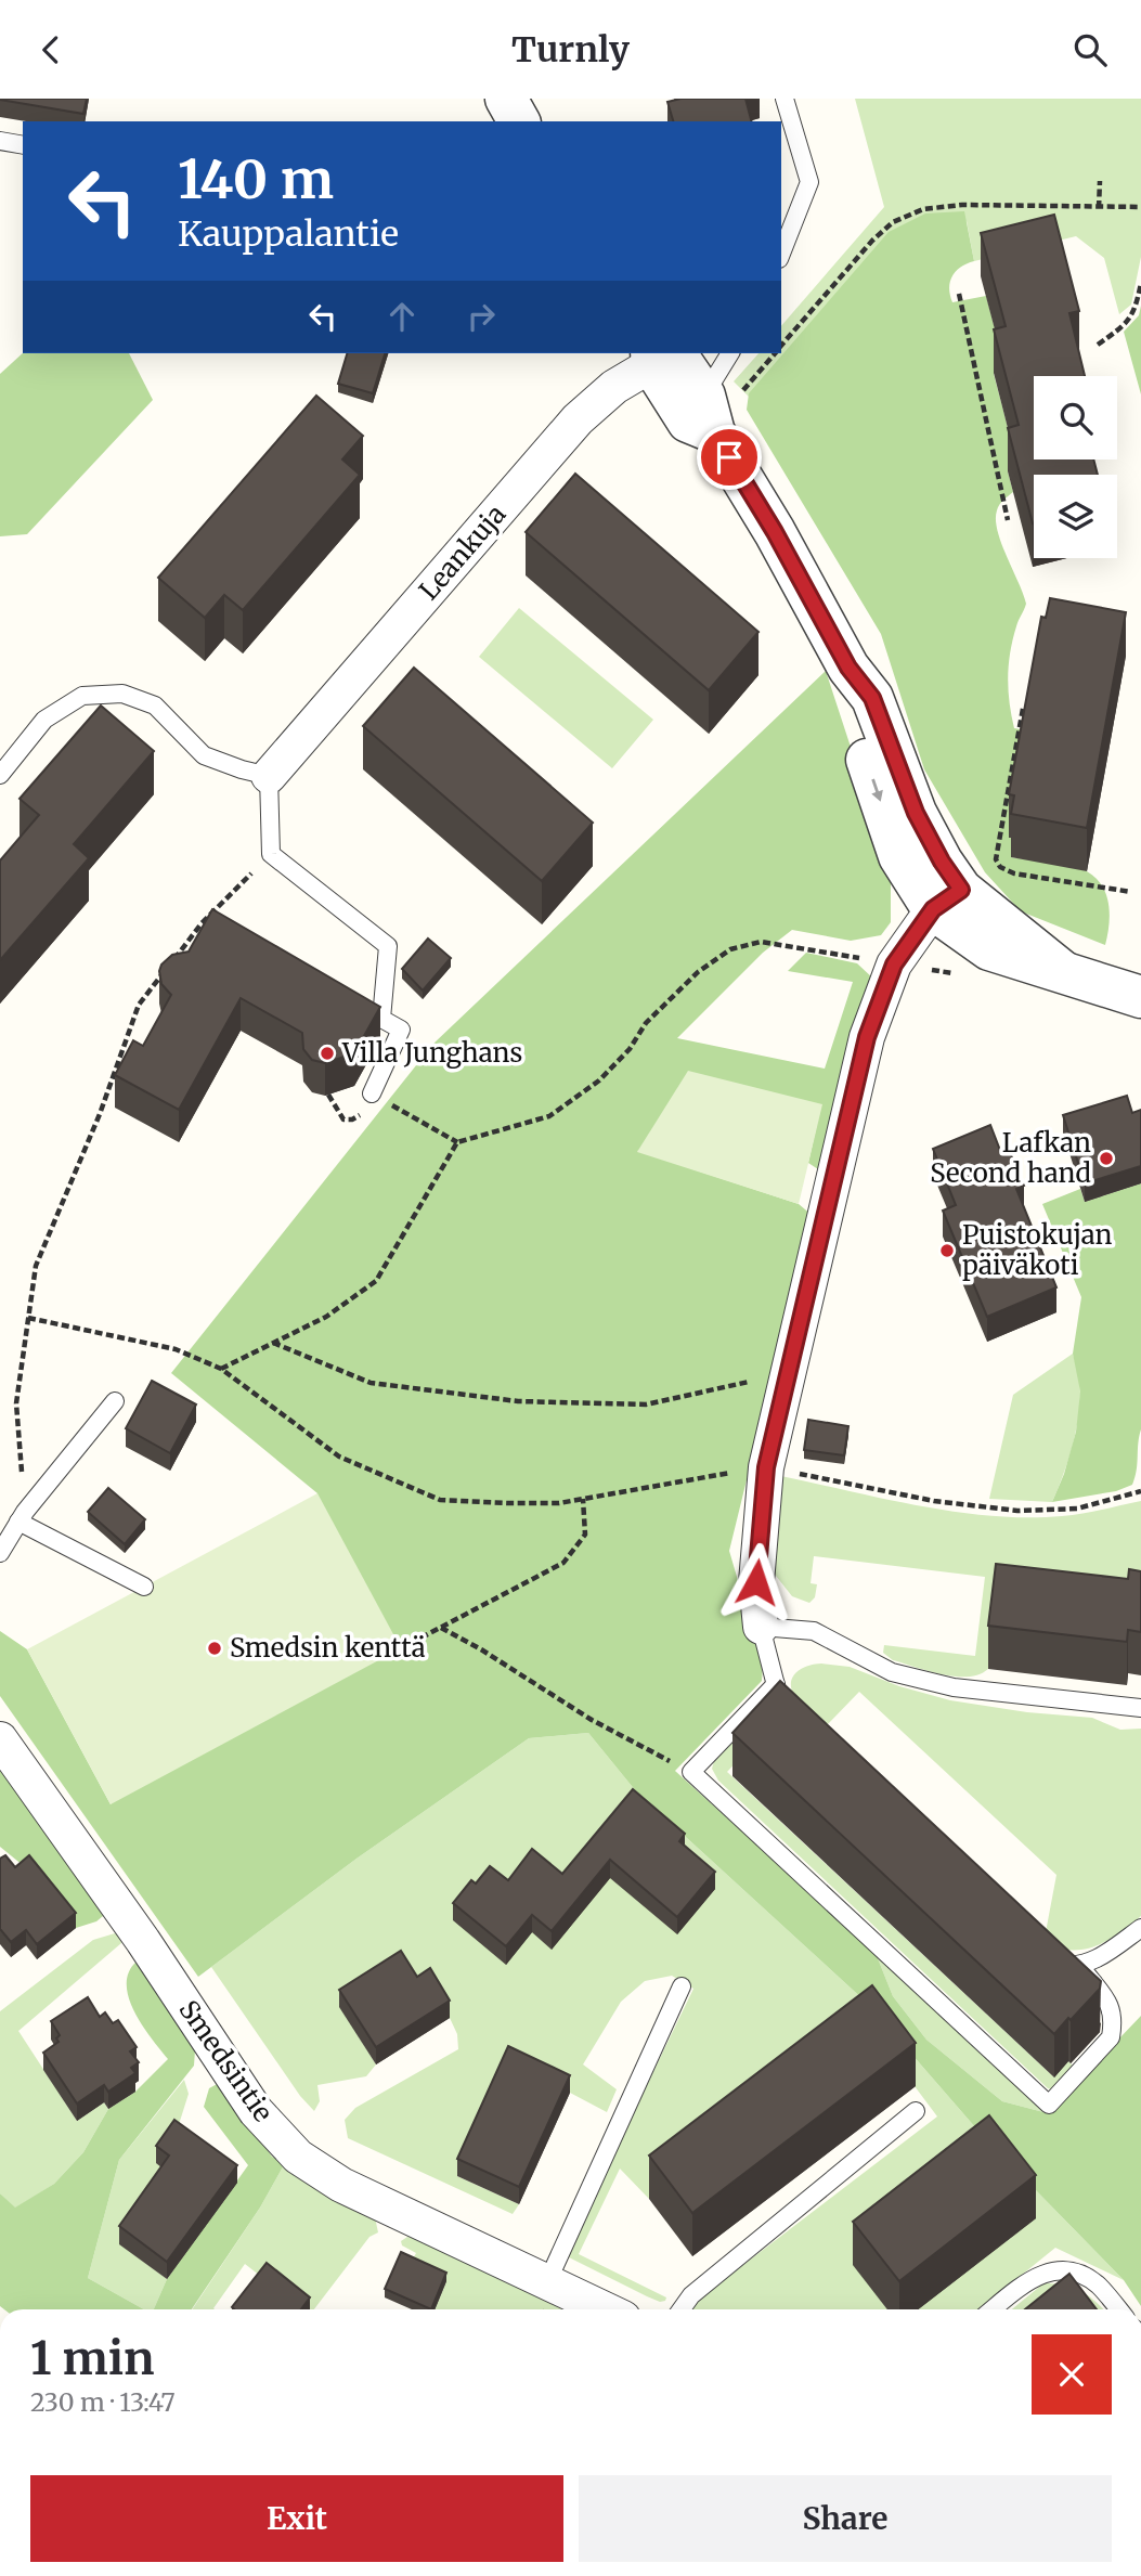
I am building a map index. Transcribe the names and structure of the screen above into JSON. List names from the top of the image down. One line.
{"streets":{"street":["Leankuja","Smedsintie"]},"places":["Villa Junghans","Lafkan Second hand","Puistokujan päiväkoti","Smedsin kenttä"],"page":{"header":"Turnly","turn":["140 m","Kauppalantie"],"heading":["1 min","230 m · 13:47"],"buttons":["Exit","Share"]}}
